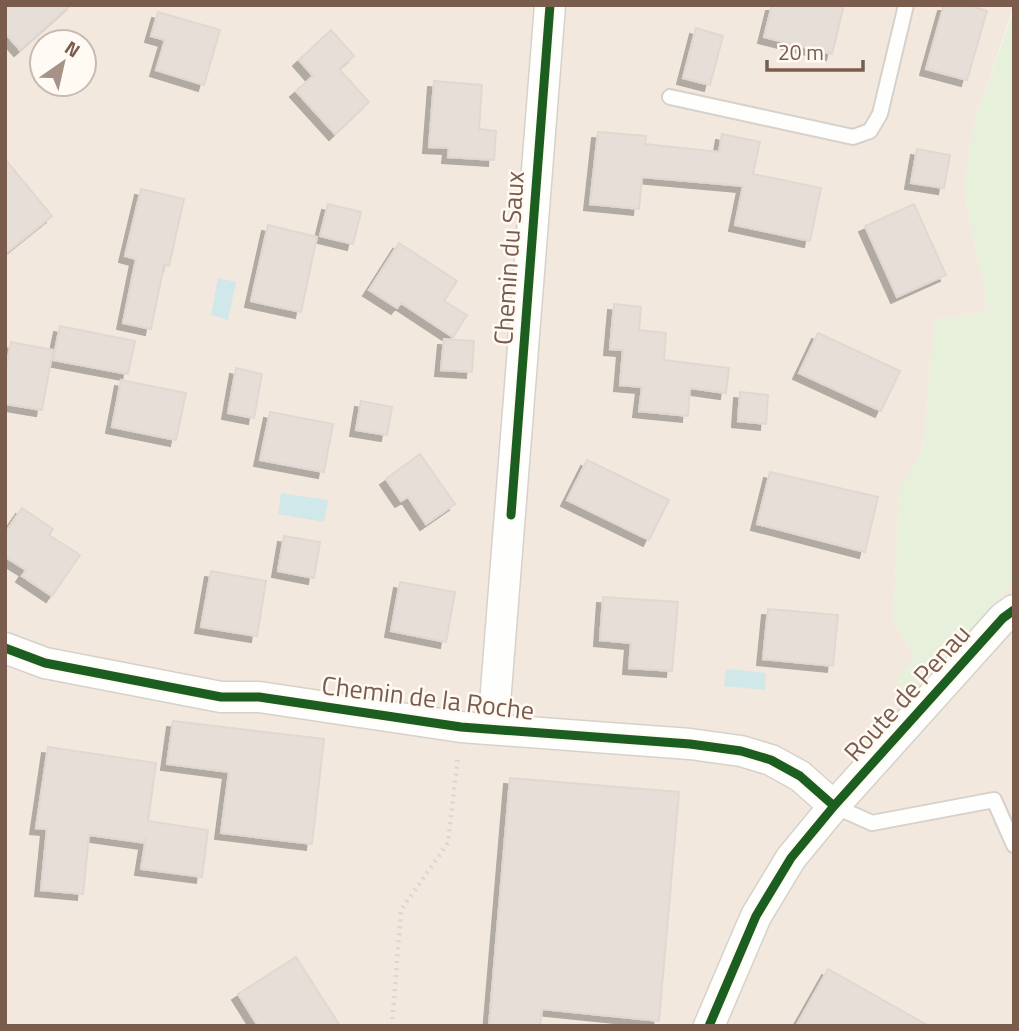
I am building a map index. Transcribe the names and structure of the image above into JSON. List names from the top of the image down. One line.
{"streets":{"street":["Chemin du Saux","Route de Penau","Chemin de la Roche"]},"crossings":[["Chemin du Saux","Chemin de la Roche"],["Route de Penau","Chemin de la Roche"]],"scale_bar":"20 m","north":"top right"}
